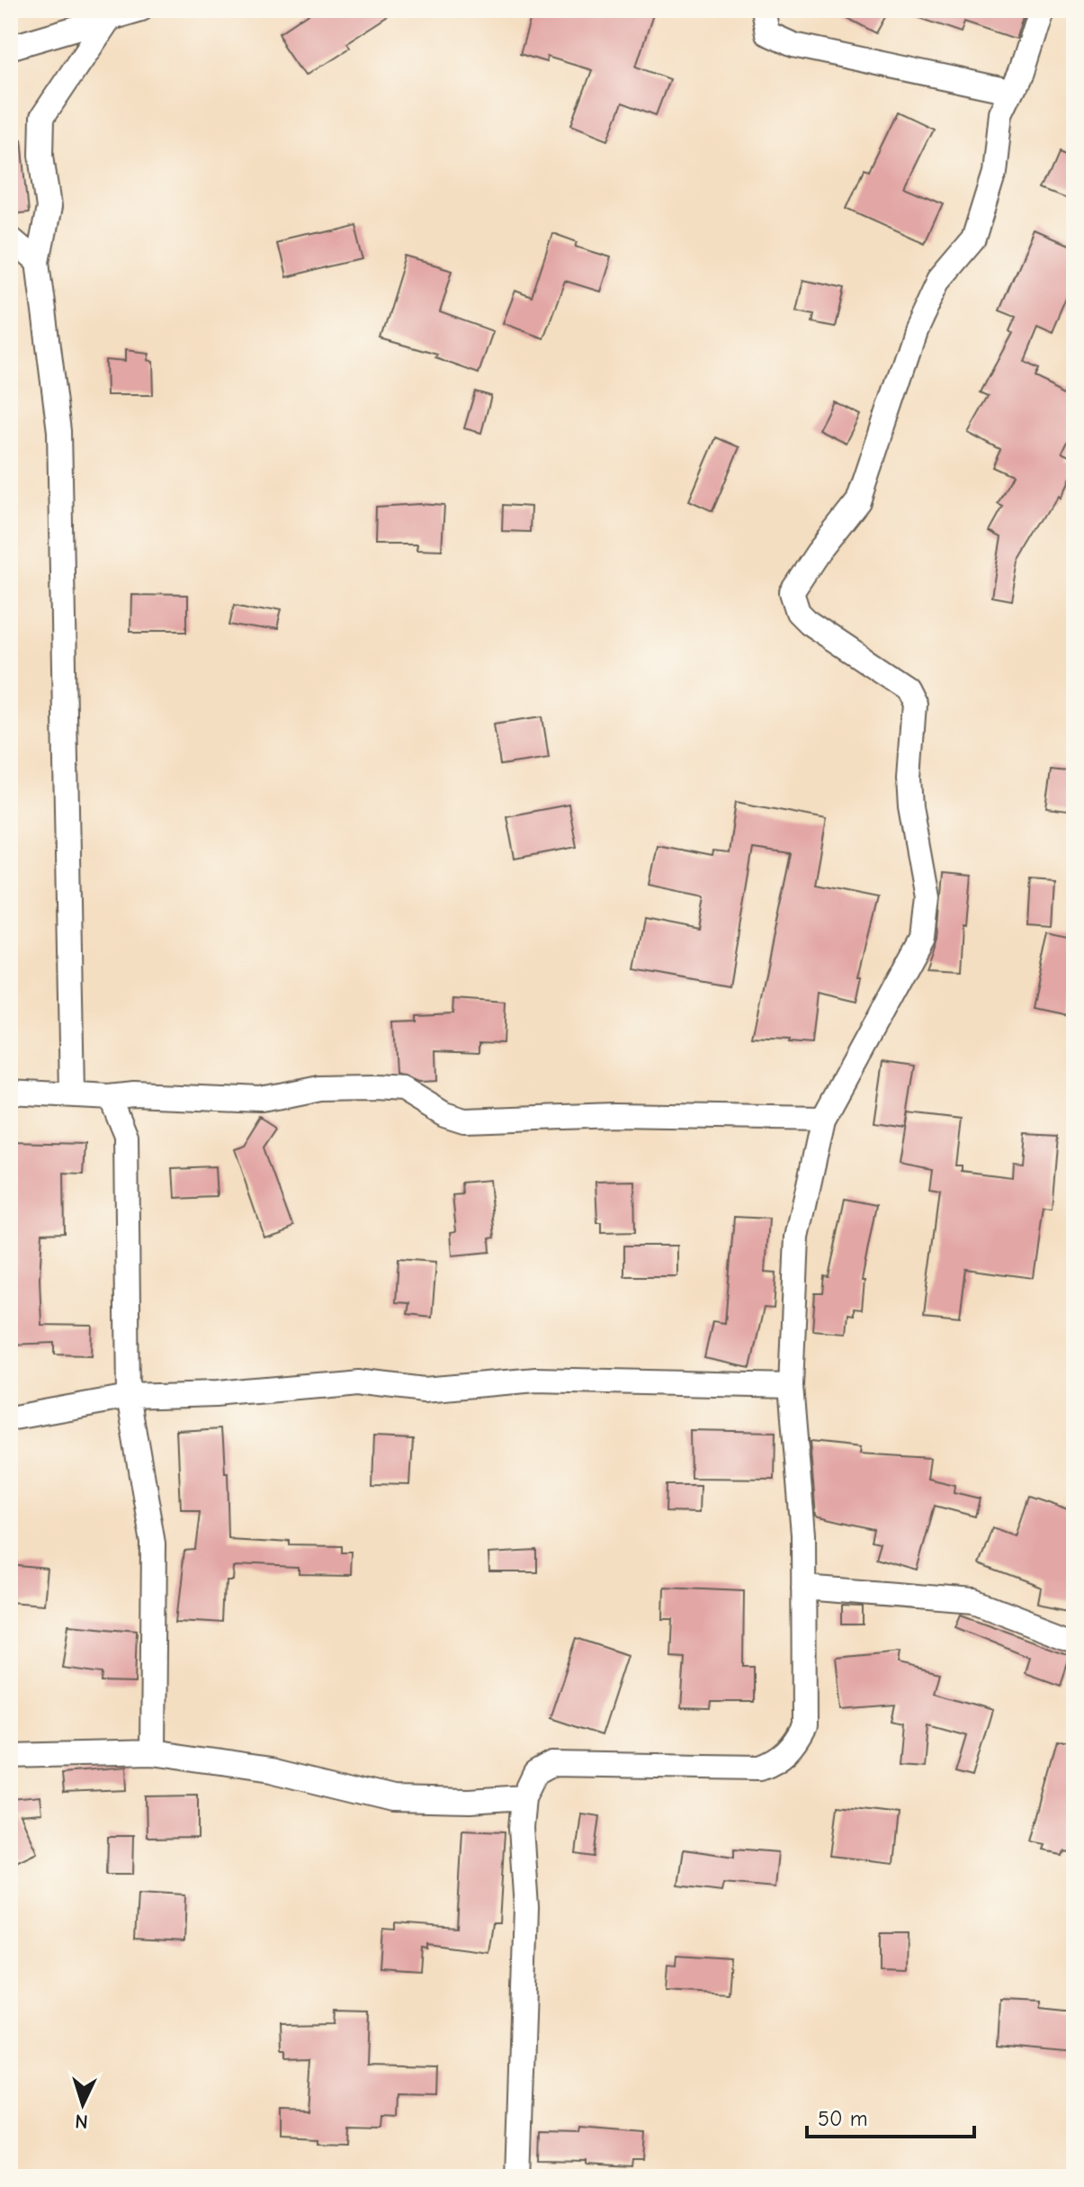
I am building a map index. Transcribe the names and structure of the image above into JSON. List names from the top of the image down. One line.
{"scale_bar":"50 m","north":"bottom"}
